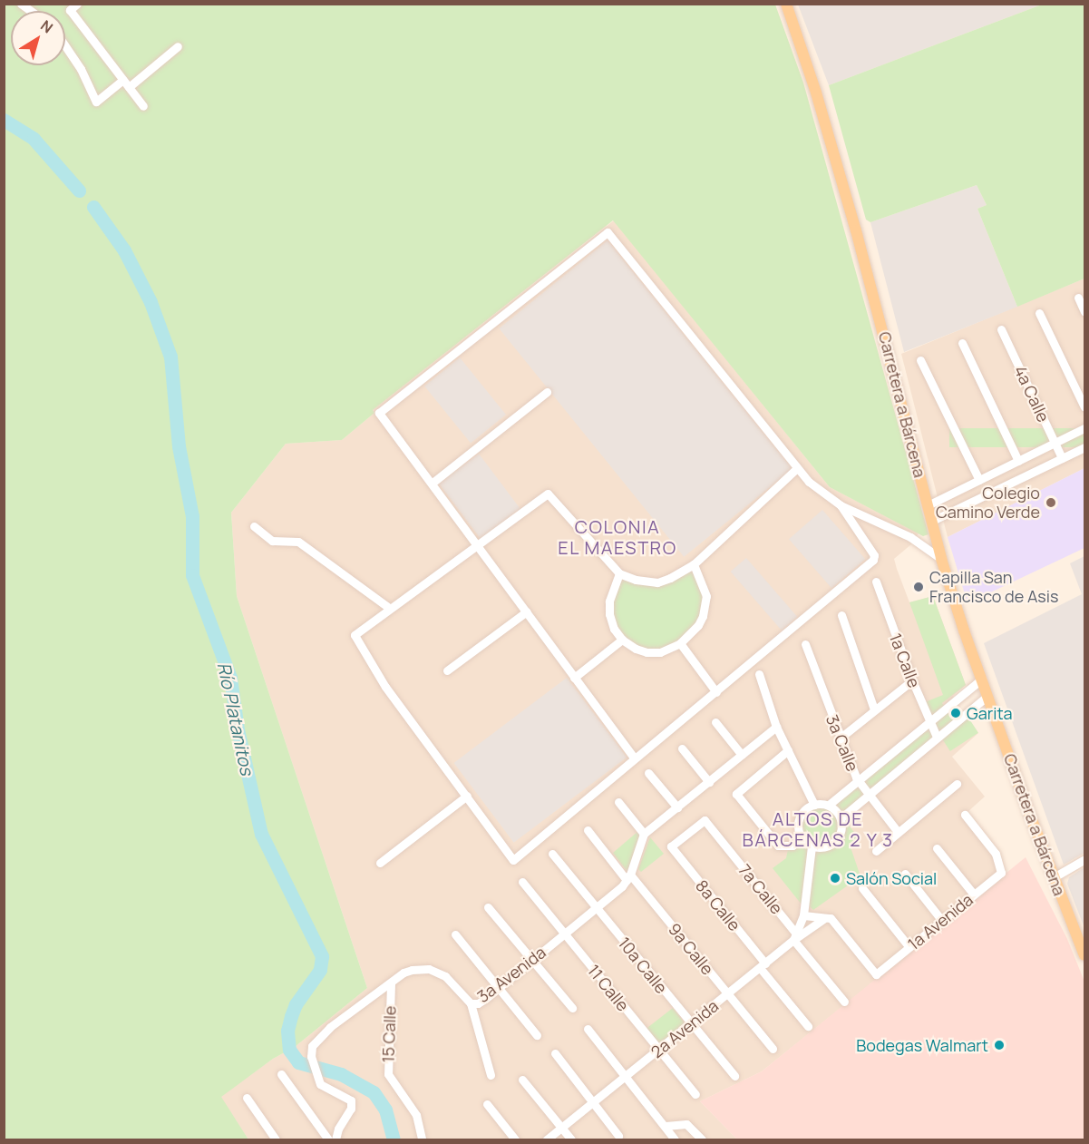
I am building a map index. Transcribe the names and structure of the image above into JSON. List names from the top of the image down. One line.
{"streets":{"main road":["Carretera a Bárcena"],"street":["4a Calle","1a Calle","3a Calle","7a Calle","8a Calle","1a Avenida","9a Calle","10a Calle","3a Avenida","11 Calle","2a Avenida","15 Calle"]},"crossings":[["7a Calle","8a Calle"],["7a Calle","2a Avenida"],["8a Calle","2a Avenida"],["1a Avenida","2a Avenida"],["9a Calle","3a Avenida"],["9a Calle","2a Avenida"],["10a Calle","3a Avenida"],["10a Calle","2a Avenida"],["3a Avenida","11 Calle"],["3a Avenida","15 Calle"],["11 Calle","2a Avenida"]],"districts":["COLONIA EL MAESTRO","ALTOS DE BÁRCENAS 2 Y 3"],"water":["Río Platanitos"],"places":["Colegio Camino Verde","Capilla San Francisco de Asis","Garita","Salón Social","Bodegas Walmart"],"north":"top right"}
